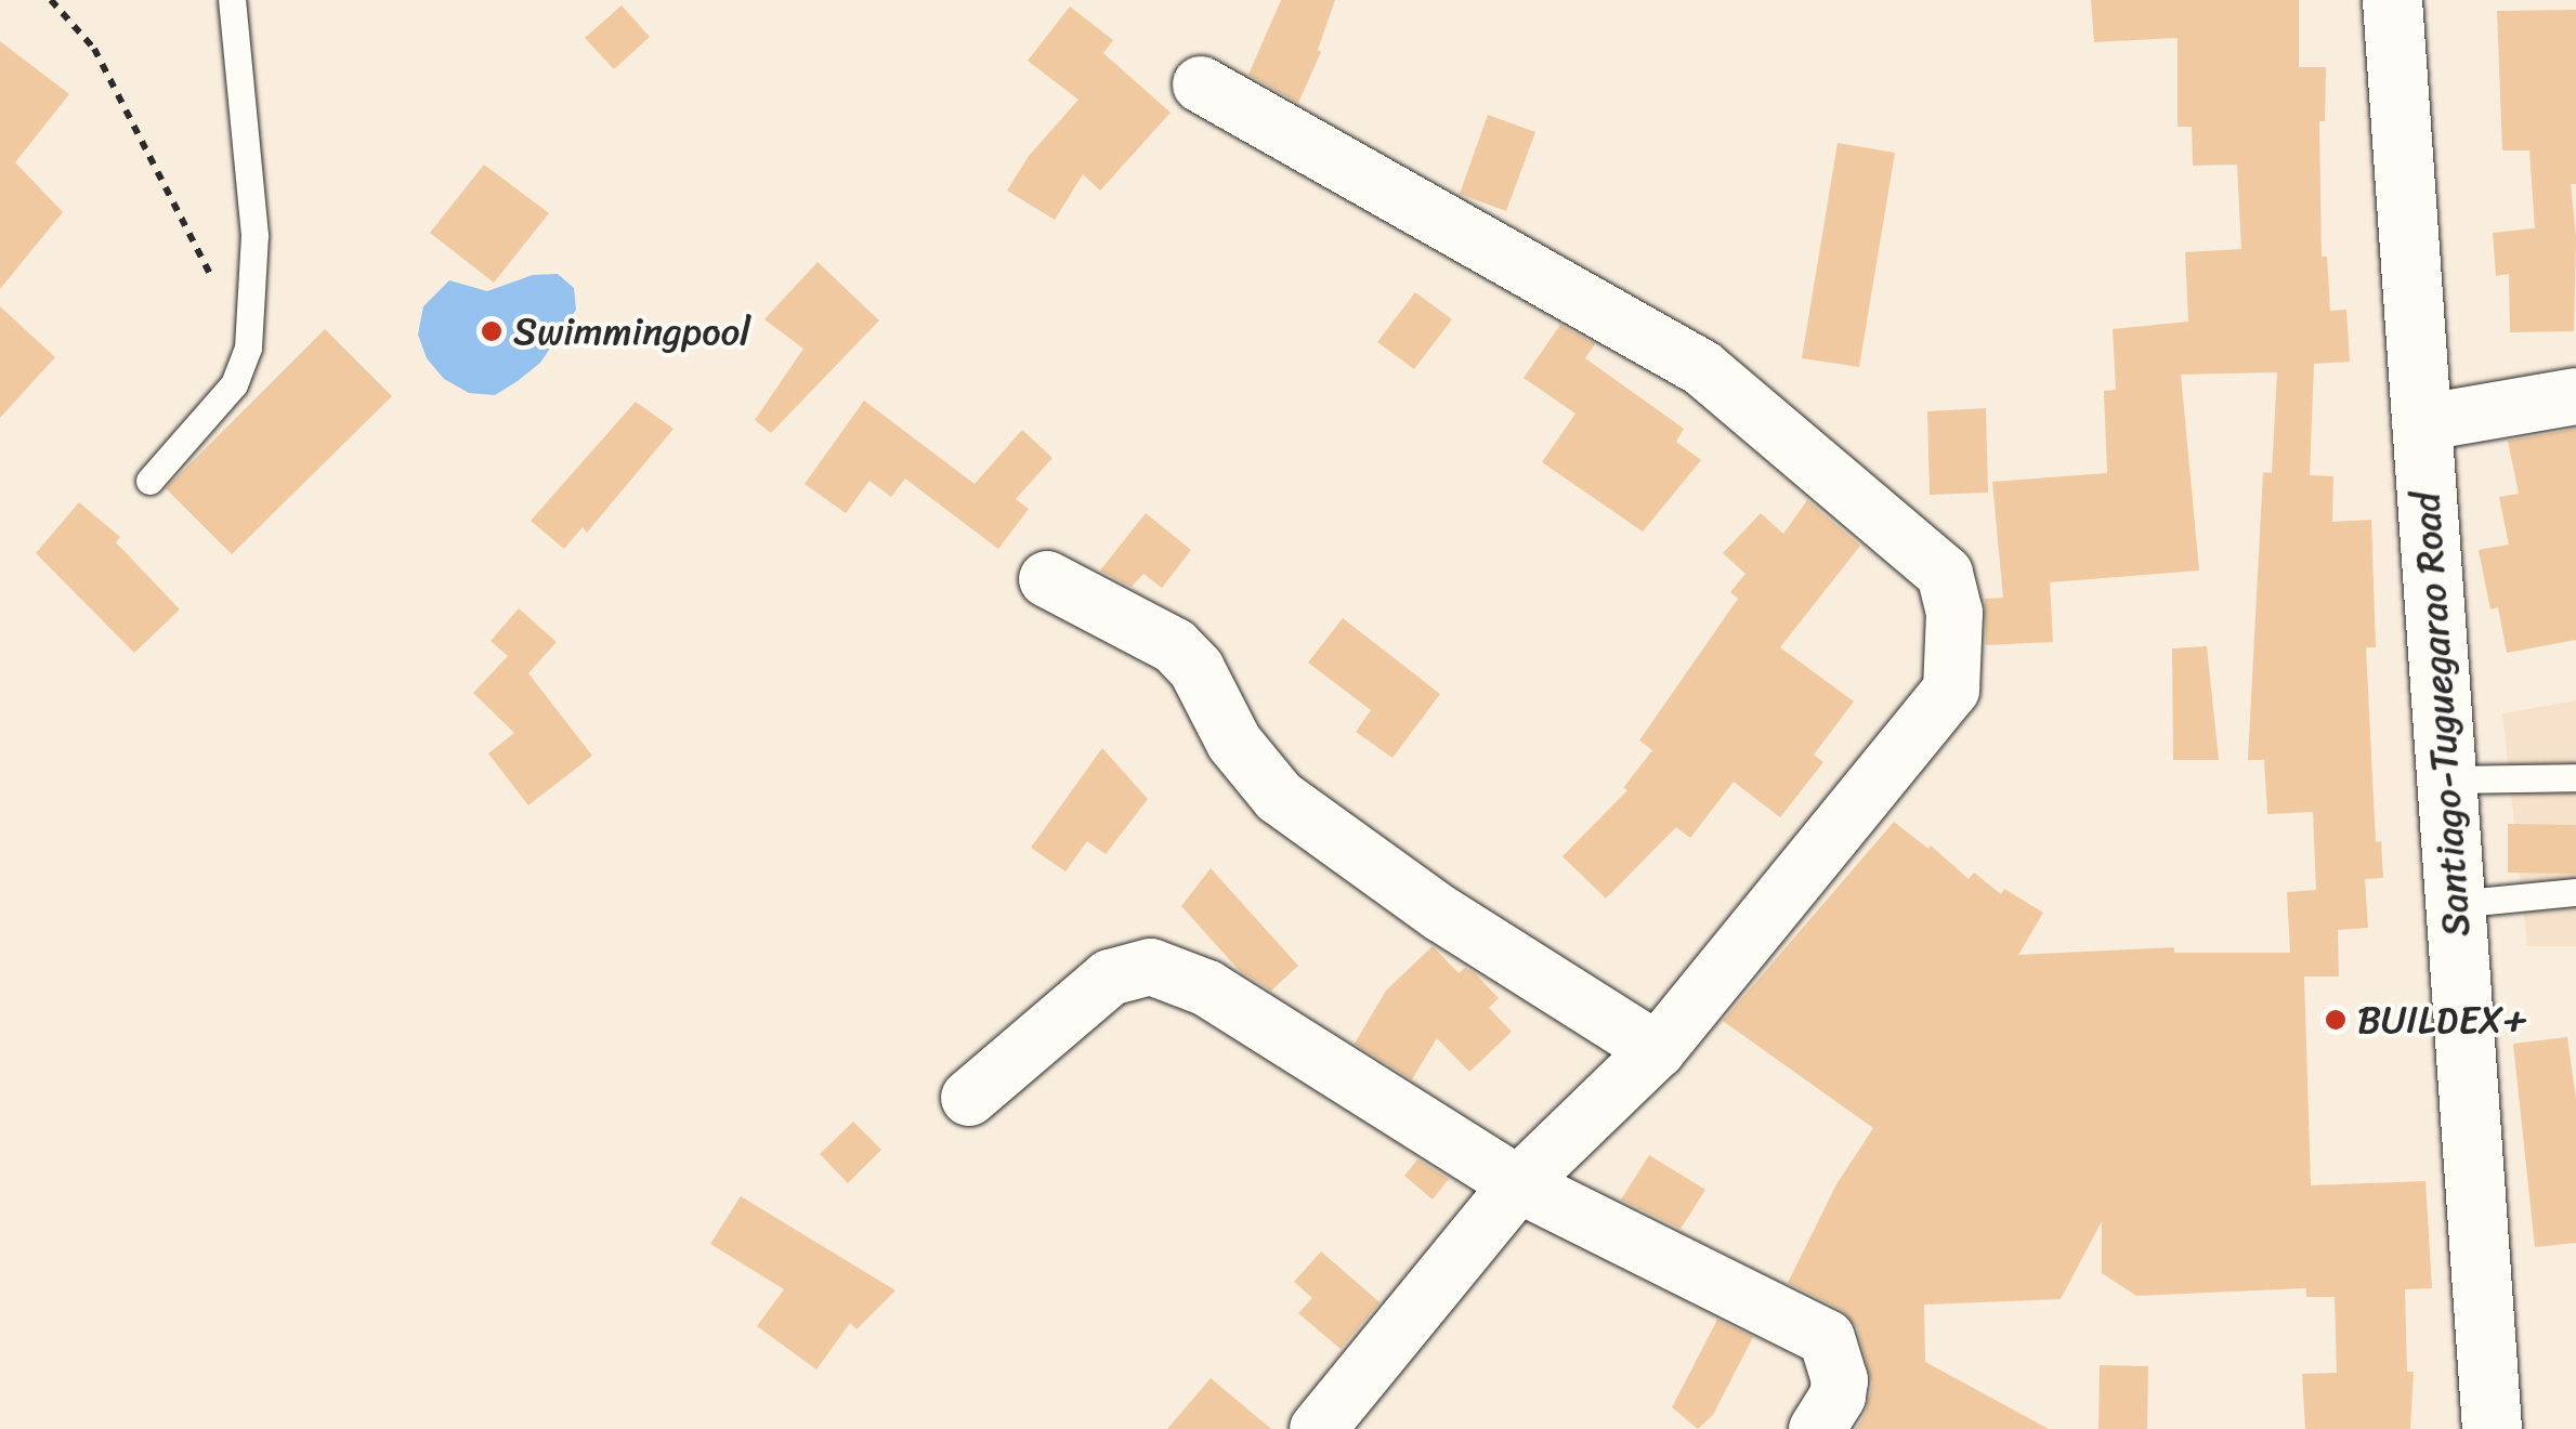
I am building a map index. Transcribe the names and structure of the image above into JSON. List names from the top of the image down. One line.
{"streets":{"highway":["Santiago-Tuguegarao Road"]},"places":["Swimmingpool","BUILDEX+"]}
